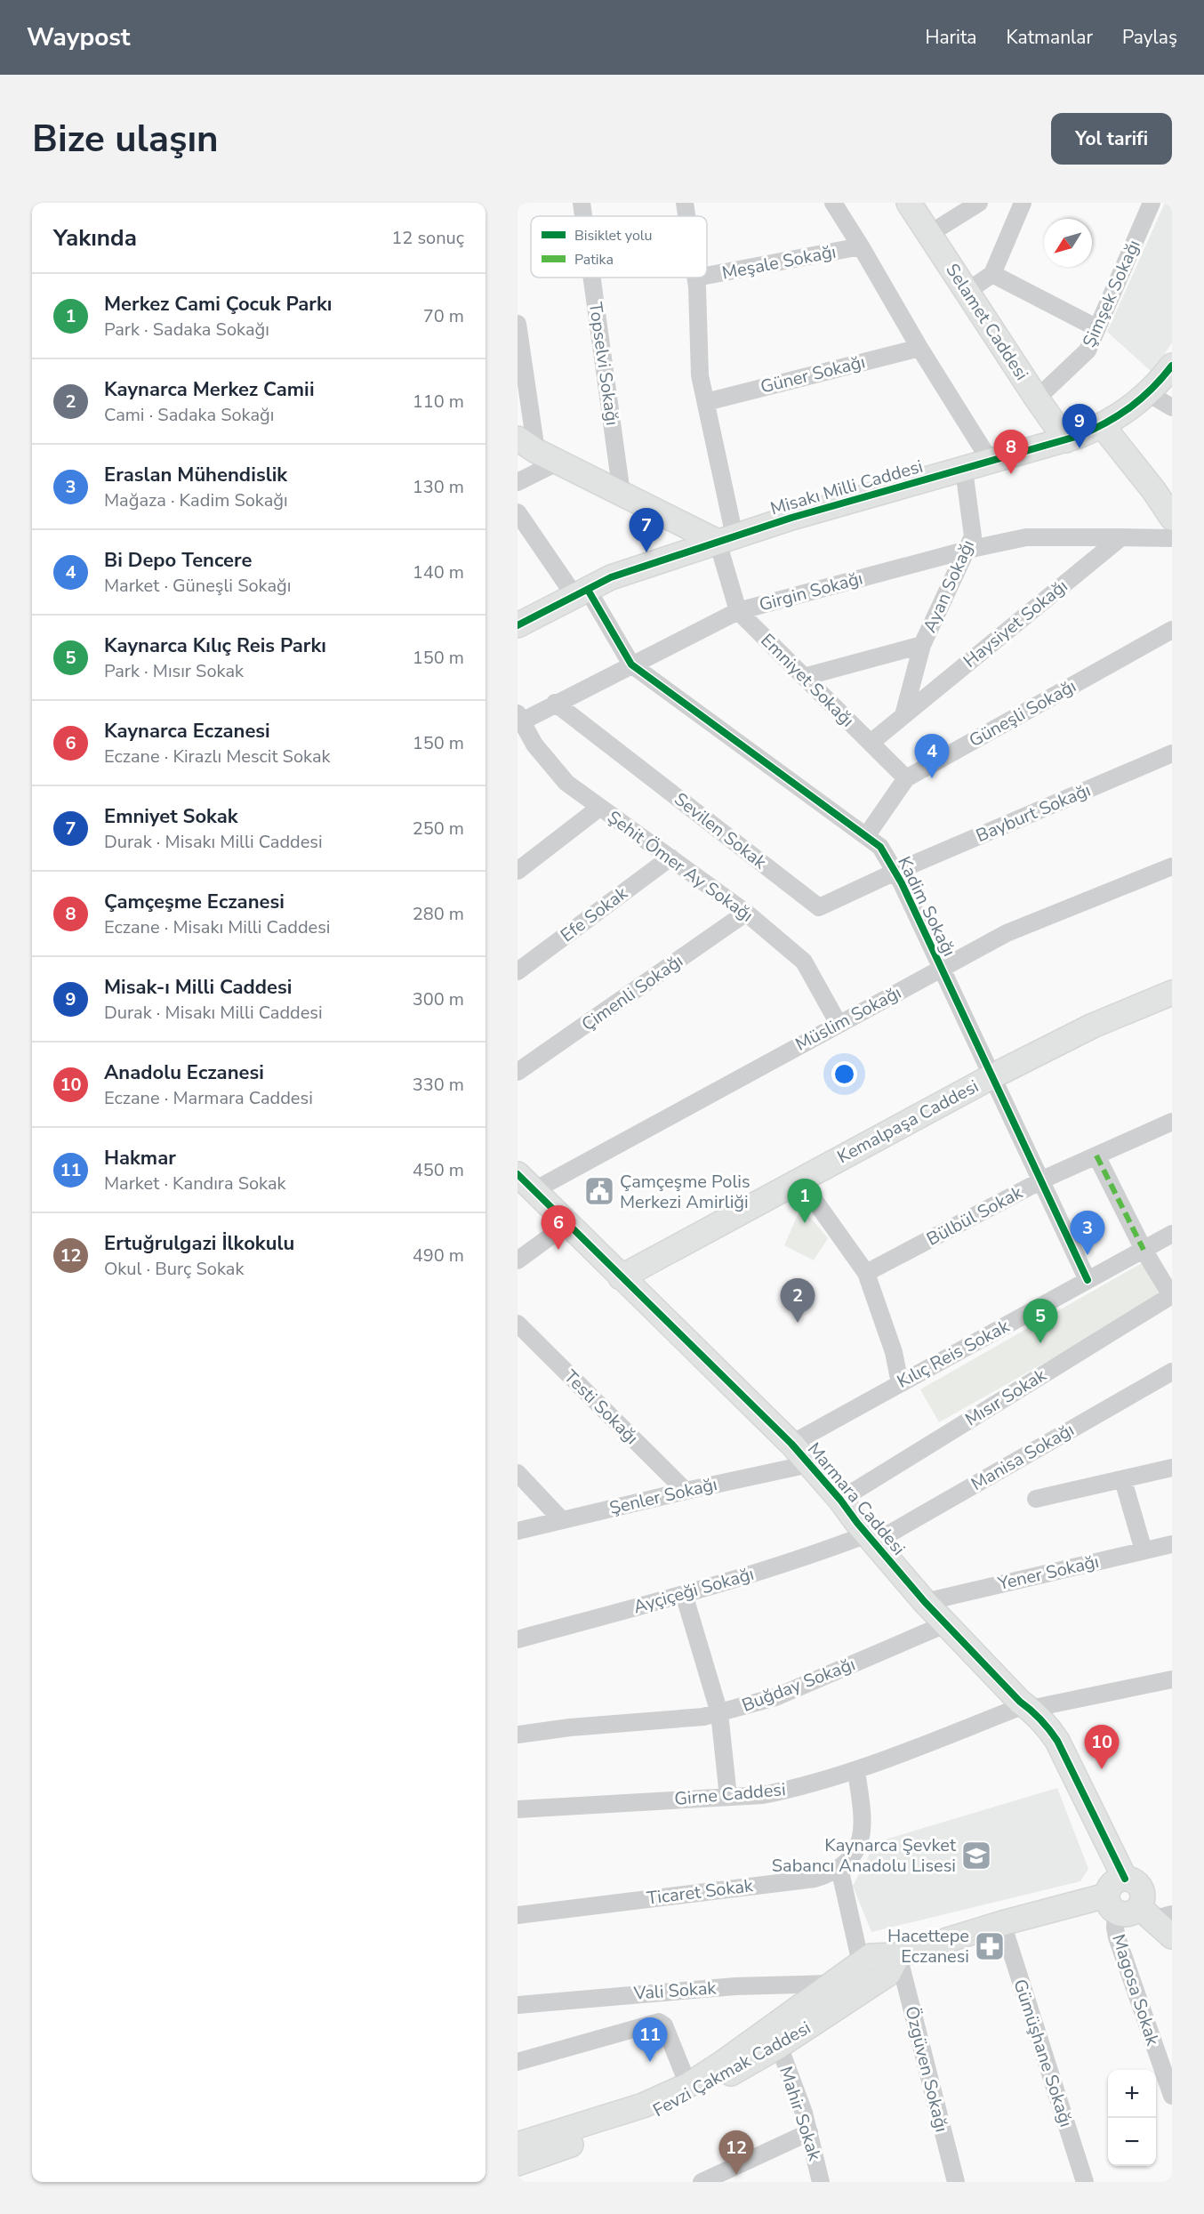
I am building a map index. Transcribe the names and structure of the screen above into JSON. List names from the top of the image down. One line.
{"streets":{"street":["Meşale Sokağı","Şimşek Sokağı","Selamet Caddesi","Topselvi Sokağı","Güner Sokağı","Misakı Milli Caddesi","Ayan Sokağı","Girgin Sokağı","Haysiyet Sokağı","Emniyet Sokağı","Güneşli Sokağı","Bayburt Sokağı","Sevilen Sokak","Şehit Ömer Ay Sokağı","Kadim Sokağı","Efe Sokak","Çimenli Sokağı","Müslim Sokağı","Kemalpaşa Caddesi","Bülbül Sokak","Kılıç Reis Sokak","Mısır Sokak","Testi Sokağı","Manisa Sokağı","Şenler Sokağı","Marmara Caddesi","Yener Sokağı","Ayçiçeği Sokağı","Buğday Sokağı","Girne Caddesi","Ticaret Sokak","Magosa Sokak","Vali Sokak","Gümüşhane Sokağı","Fevzi Çakmak Caddesi","Özgüven Sokağı","Mahir Sokak"]},"crossings":[["Şimşek Sokağı","Selamet Caddesi"],["Selamet Caddesi","Misakı Milli Caddesi"],["Güner Sokağı","Emniyet Sokağı"],["Misakı Milli Caddesi","Ayan Sokağı"],["Misakı Milli Caddesi","Emniyet Sokağı"],["Misakı Milli Caddesi","Kadim Sokağı"],["Ayan Sokağı","Girgin Sokağı"],["Ayan Sokağı","Emniyet Sokağı"],["Girgin Sokağı","Haysiyet Sokağı"],["Girgin Sokağı","Emniyet Sokağı"],["Girgin Sokağı","Sevilen Sokak"],["Girgin Sokağı","Şehit Ömer Ay Sokağı"],["Girgin Sokağı","Kadim Sokağı"],["Haysiyet Sokağı","Emniyet Sokağı"],["Emniyet Sokağı","Güneşli Sokağı"],["Güneşli Sokağı","Kadim Sokağı"],["Bayburt Sokağı","Sevilen Sokak"],["Bayburt Sokağı","Kadim Sokağı"],["Sevilen Sokak","Kadim Sokağı"],["Şehit Ömer Ay Sokağı","Efe Sokak"],["Şehit Ömer Ay Sokağı","Çimenli Sokağı"],["Şehit Ömer Ay Sokağı","Müslim Sokağı"],["Kadim Sokağı","Müslim Sokağı"],["Kadim Sokağı","Kemalpaşa Caddesi"],["Kadim Sokağı","Bülbül Sokak"],["Kadim Sokağı","Kılıç Reis Sokak"],["Müslim Sokağı","Marmara Caddesi"],["Kemalpaşa Caddesi","Marmara Caddesi"],["Kılıç Reis Sokak","Marmara Caddesi"],["Mısır Sokak","Marmara Caddesi"],["Testi Sokağı","Şenler Sokağı"],["Manisa Sokağı","Marmara Caddesi"],["Manisa Sokağı","Ayçiçeği Sokağı"],["Şenler Sokağı","Marmara Caddesi"],["Marmara Caddesi","Yener Sokağı"],["Marmara Caddesi","Ayçiçeği Sokağı"],["Marmara Caddesi","Buğday Sokağı"],["Marmara Caddesi","Girne Caddesi"],["Marmara Caddesi","Fevzi Çakmak Caddesi"],["Girne Caddesi","Ticaret Sokak"],["Magosa Sokak","Fevzi Çakmak Caddesi"],["Vali Sokak","Fevzi Çakmak Caddesi"],["Gümüşhane Sokağı","Fevzi Çakmak Caddesi"],["Fevzi Çakmak Caddesi","Özgüven Sokağı"],["Fevzi Çakmak Caddesi","Mahir Sokak"]],"places":{"public building":["Çamçeşme Polis Merkezi Amirliği"],"school or university":["Kaynarca Şevket Sabancı Anadolu Lisesi"],"pharmacy":["Hacettepe Eczanesi"]},"legend":["Bisiklet yolu","Patika"],"north":"bottom left","page":{"header":"Waypost","nav":["Harita","Katmanlar","Paylaş"],"buttons":"Yol tarifi","title":"Bize ulaşın","heading":["Yakında","12 sonuç"],"list":[{"mark":"1","name":"Merkez Cami Çocuk Parkı","note":"Park · Sadaka Sokağı","value":"70 m"},{"mark":"2","name":"Kaynarca Merkez Camii","note":"Cami · Sadaka Sokağı","value":"110 m"},{"mark":"3","name":"Eraslan Mühendislik","note":"Mağaza · Kadim Sokağı","value":"130 m"},{"mark":"4","name":"Bi Depo Tencere","note":"Market · Güneşli Sokağı","value":"140 m"},{"mark":"5","name":"Kaynarca Kılıç Reis Parkı","note":"Park · Mısır Sokak","value":"150 m"},{"mark":"6","name":"Kaynarca Eczanesi","note":"Eczane · Kirazlı Mescit Sokak","value":"150 m"},{"mark":"7","name":"Emniyet Sokak","note":"Durak · Misakı Milli Caddesi","value":"250 m"},{"mark":"8","name":"Çamçeşme Eczanesi","note":"Eczane · Misakı Milli Caddesi","value":"280 m"},{"mark":"9","name":"Misak-ı Milli Caddesi","note":"Durak · Misakı Milli Caddesi","value":"300 m"},{"mark":"10","name":"Anadolu Eczanesi","note":"Eczane · Marmara Caddesi","value":"330 m"},{"mark":"11","name":"Hakmar","note":"Market · Kandıra Sokak","value":"450 m"},{"mark":"12","name":"Ertuğrulgazi İlkokulu","note":"Okul · Burç Sokak","value":"490 m"}],"pins":["9","8","7","4","1","6","3","2","5","10","11","12"],"map_buttons":["+","−"]}}
